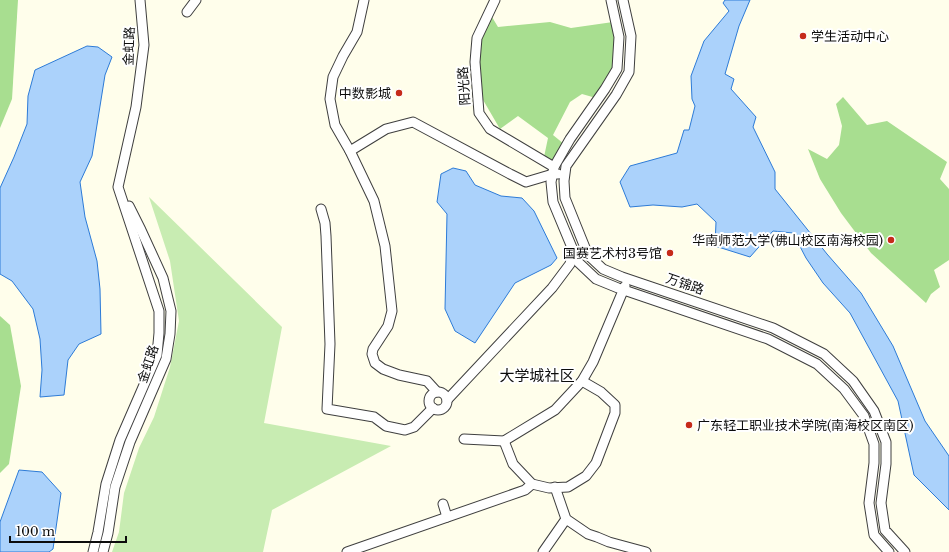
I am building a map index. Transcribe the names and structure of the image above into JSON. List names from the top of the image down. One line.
{"streets":{"street":["金虹路","阳光路","万锦路"]},"crossings":[["阳光路","万锦路"]],"districts":["大学城社区"],"places":["学生活动中心","中数影城","华南师范大学(佛山校区南海校园)","国赛艺术村3号馆","广东轻工职业技术学院(南海校区南区)"],"scale_bar":"100 m"}
